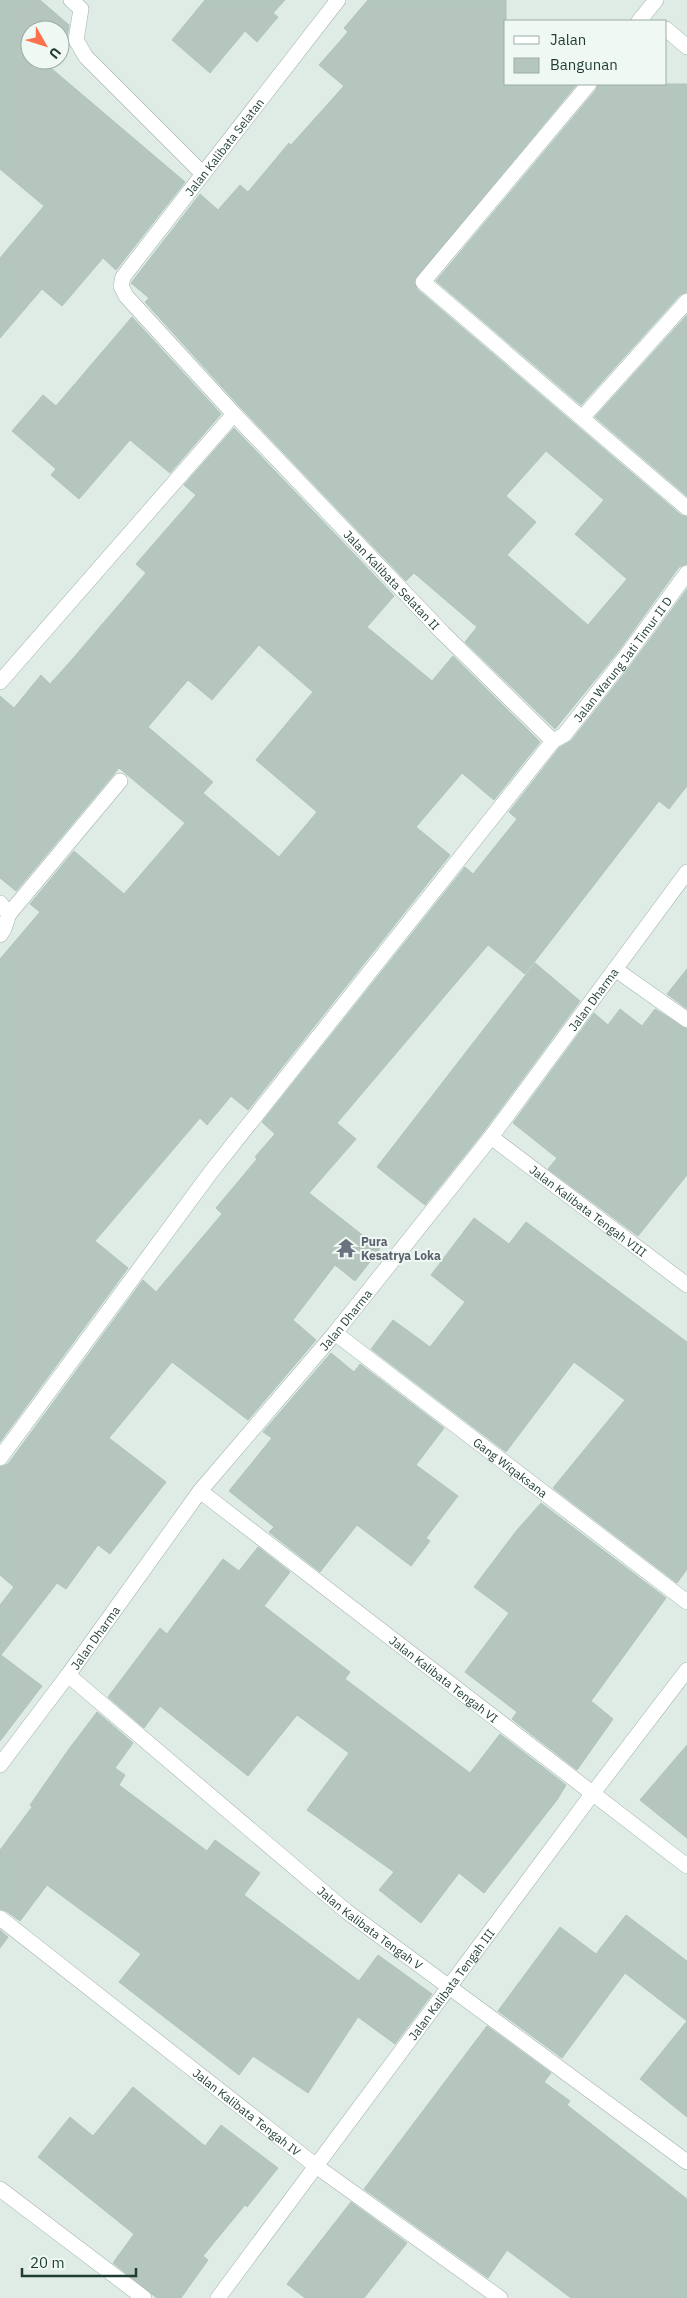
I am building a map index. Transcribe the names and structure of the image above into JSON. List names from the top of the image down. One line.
{"streets":{"street":["Jalan Kalibata Selatan","Jalan Kalibata Selatan II","Jalan Warung Jati Timur II D","Jalan Dharma","Jalan Kalibata Tengah VIII","Gang Wiqaksana","Jalan Kalibata Tengah VI","Jalan Kalibata Tengah V","Jalan Kalibata Tengah III","Jalan Kalibata Tengah IV"]},"crossings":[["Jalan Kalibata Selatan","Jalan Kalibata Selatan II"],["Jalan Kalibata Selatan II","Jalan Warung Jati Timur II D"],["Jalan Dharma","Jalan Kalibata Tengah VIII"],["Jalan Dharma","Gang Wiqaksana"],["Jalan Dharma","Jalan Kalibata Tengah VI"],["Jalan Dharma","Jalan Kalibata Tengah V"],["Jalan Kalibata Tengah VI","Jalan Kalibata Tengah III"],["Jalan Kalibata Tengah V","Jalan Kalibata Tengah III"],["Jalan Kalibata Tengah III","Jalan Kalibata Tengah IV"]],"places":{"temple":["Pura Kesatrya Loka"]},"legend":["Jalan","Bangunan"],"scale_bar":"20 m","north":"bottom right"}
